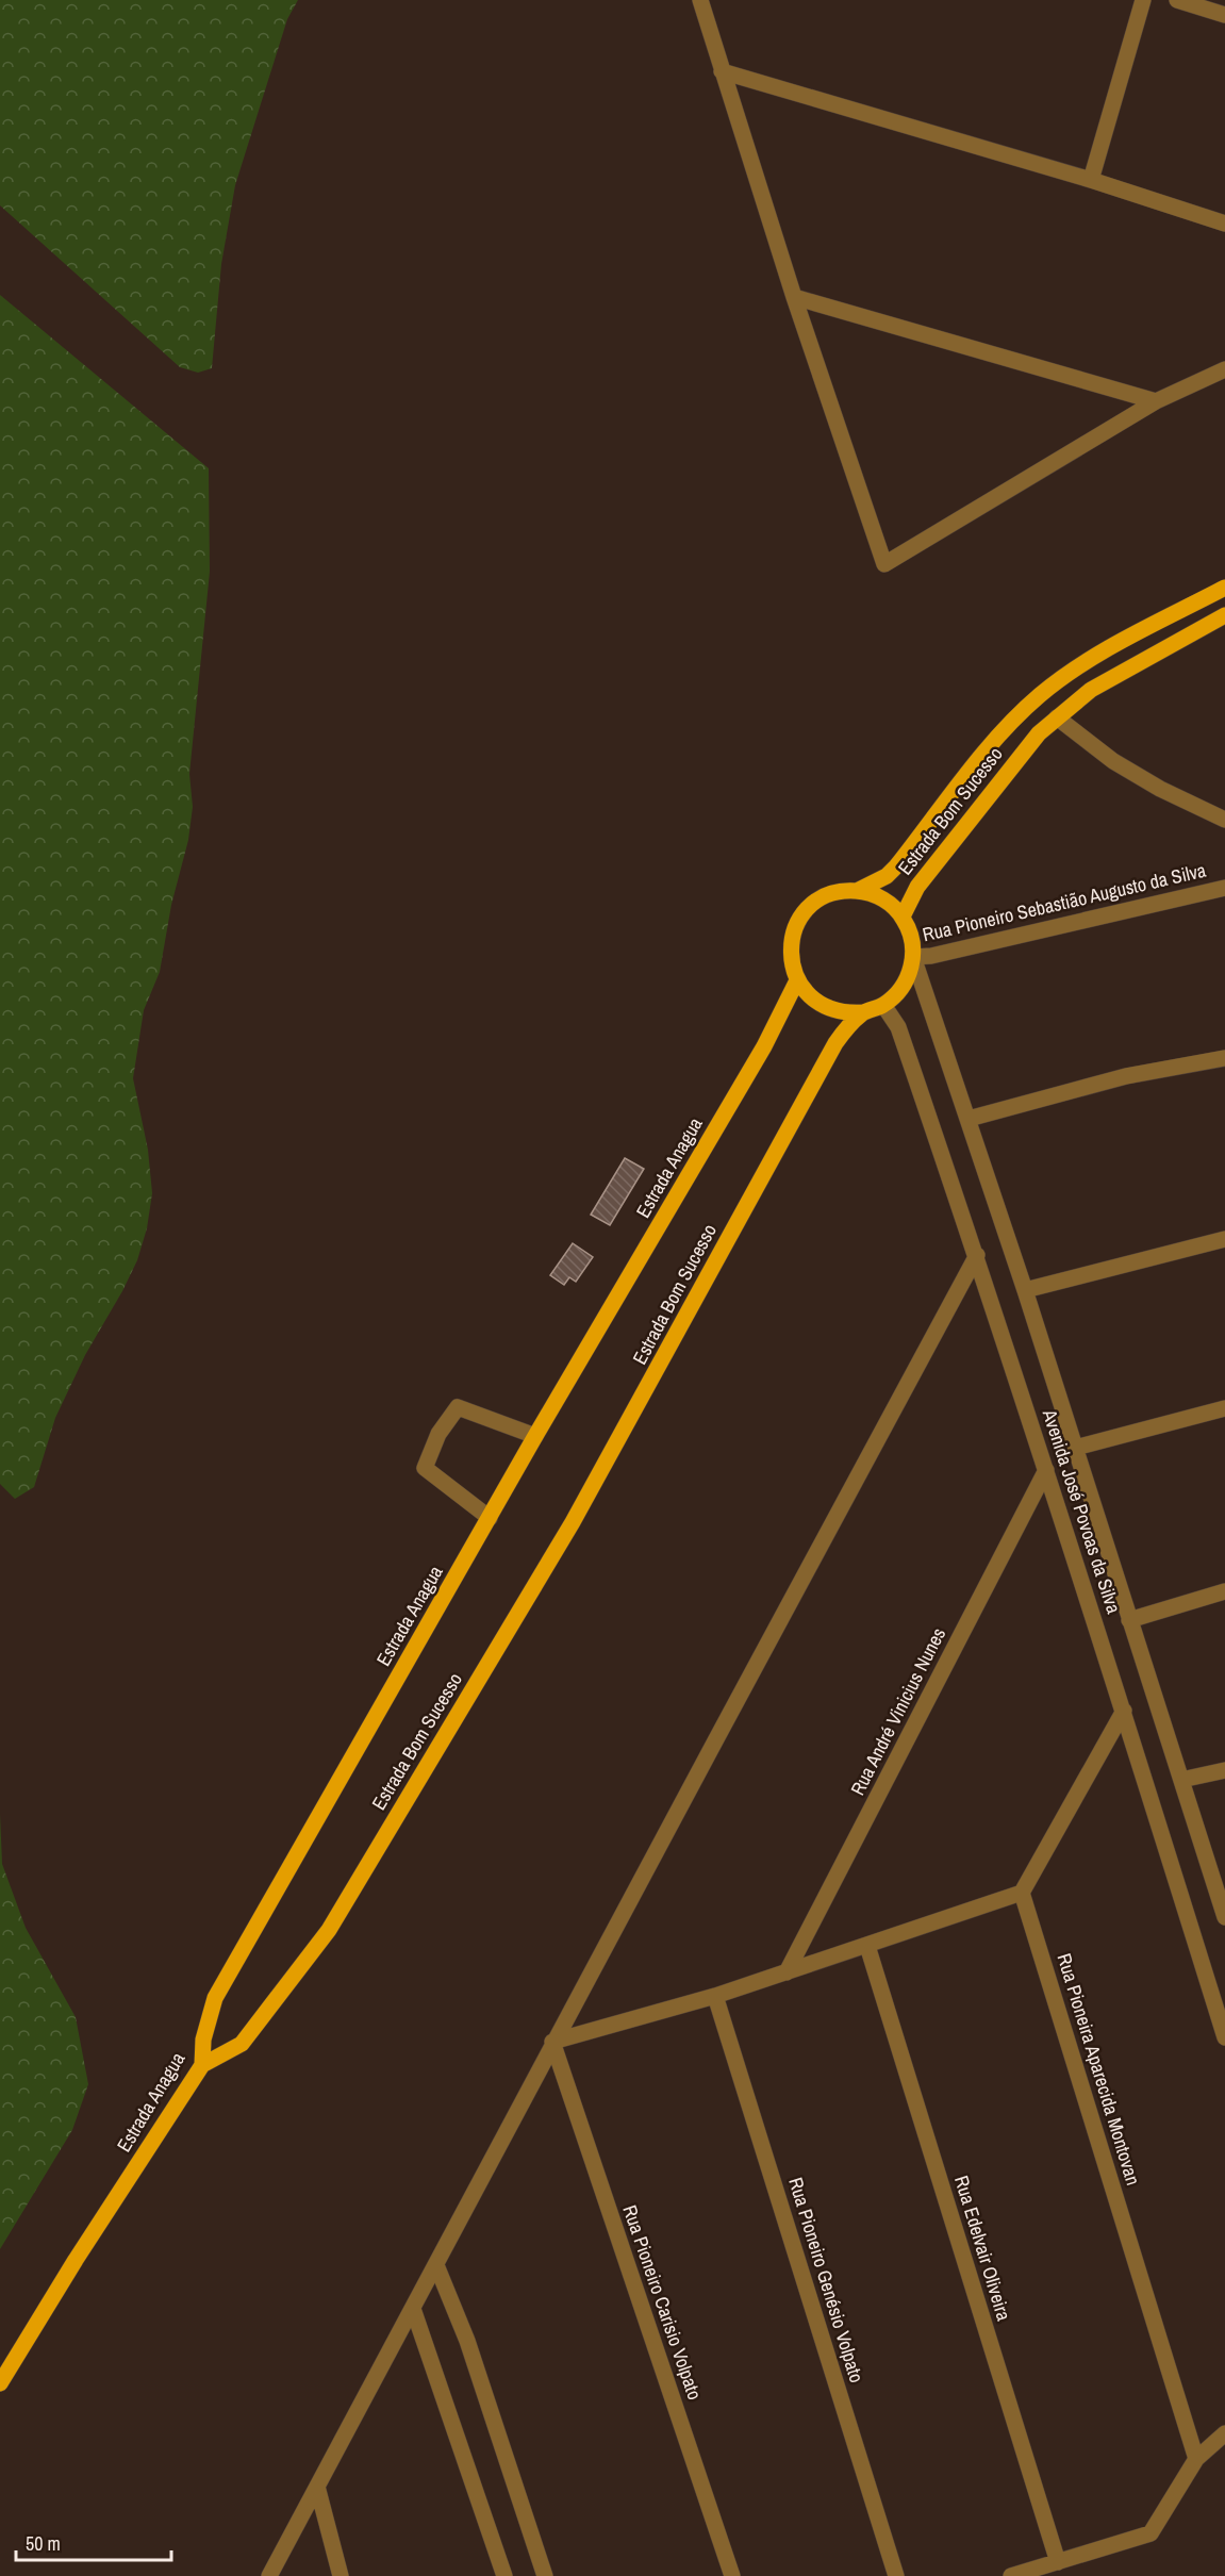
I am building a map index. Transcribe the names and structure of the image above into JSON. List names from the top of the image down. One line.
{"streets":{"main road":["Estrada Bom Sucesso","Estrada Anagua"],"street":["Rua Pioneiro Sebastião Augusto da Silva","Avenida José Povoas da Silva","Rua André Vinicius Nunes","Rua Pioneira Aparecida Montovan","Rua Edelvair Oliveira","Rua Pioneiro Genésio Volpato","Rua Pioneiro Carisio Volpato"]},"crossings":[["Estrada Bom Sucesso","Rua Pioneiro Sebastião Augusto da Silva"],["Estrada Bom Sucesso","Estrada Anagua"],["Estrada Bom Sucesso","Avenida José Povoas da Silva"],["Rua Pioneiro Sebastião Augusto da Silva","Estrada Anagua"],["Rua Pioneiro Sebastião Augusto da Silva","Avenida José Povoas da Silva"],["Estrada Anagua","Avenida José Povoas da Silva"],["Avenida José Povoas da Silva","Rua André Vinicius Nunes"]],"scale_bar":"50 m"}
